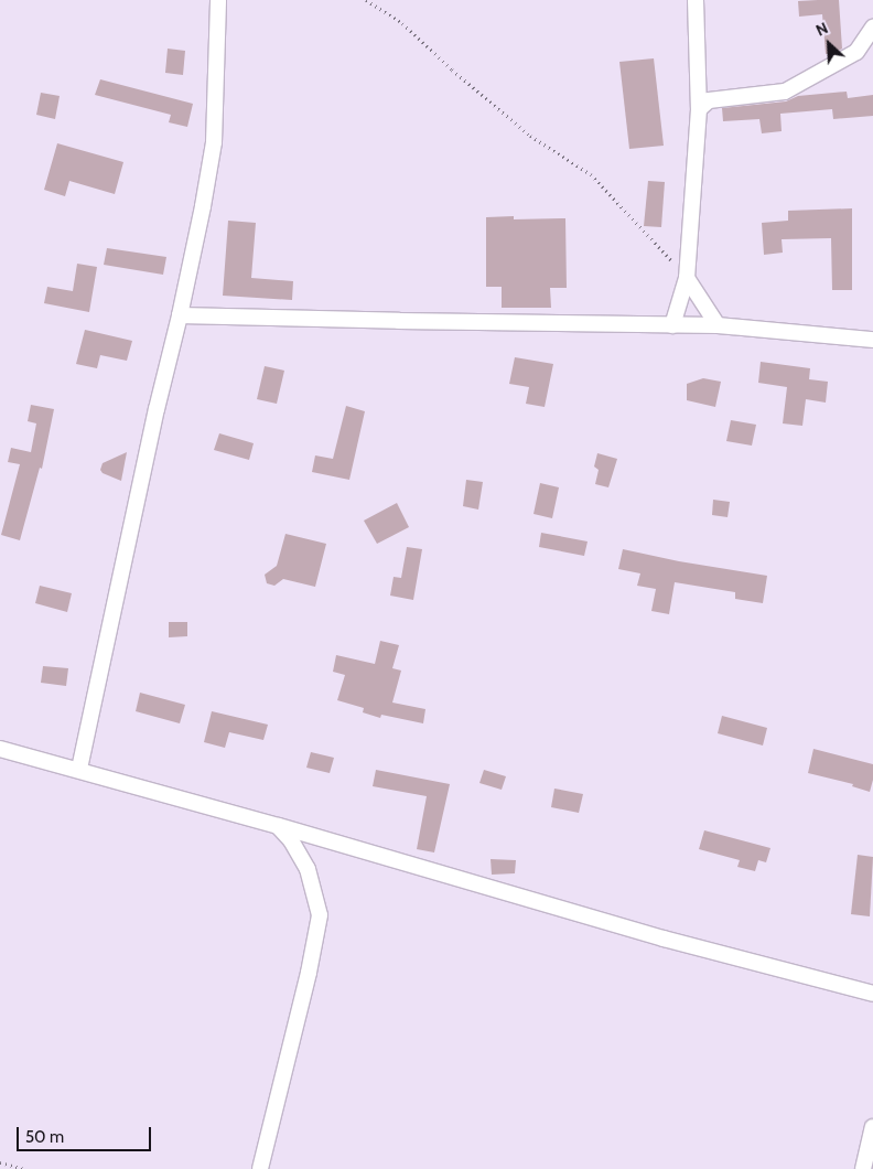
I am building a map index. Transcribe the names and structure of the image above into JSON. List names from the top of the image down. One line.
{"scale_bar":"50 m","north":"top left"}
